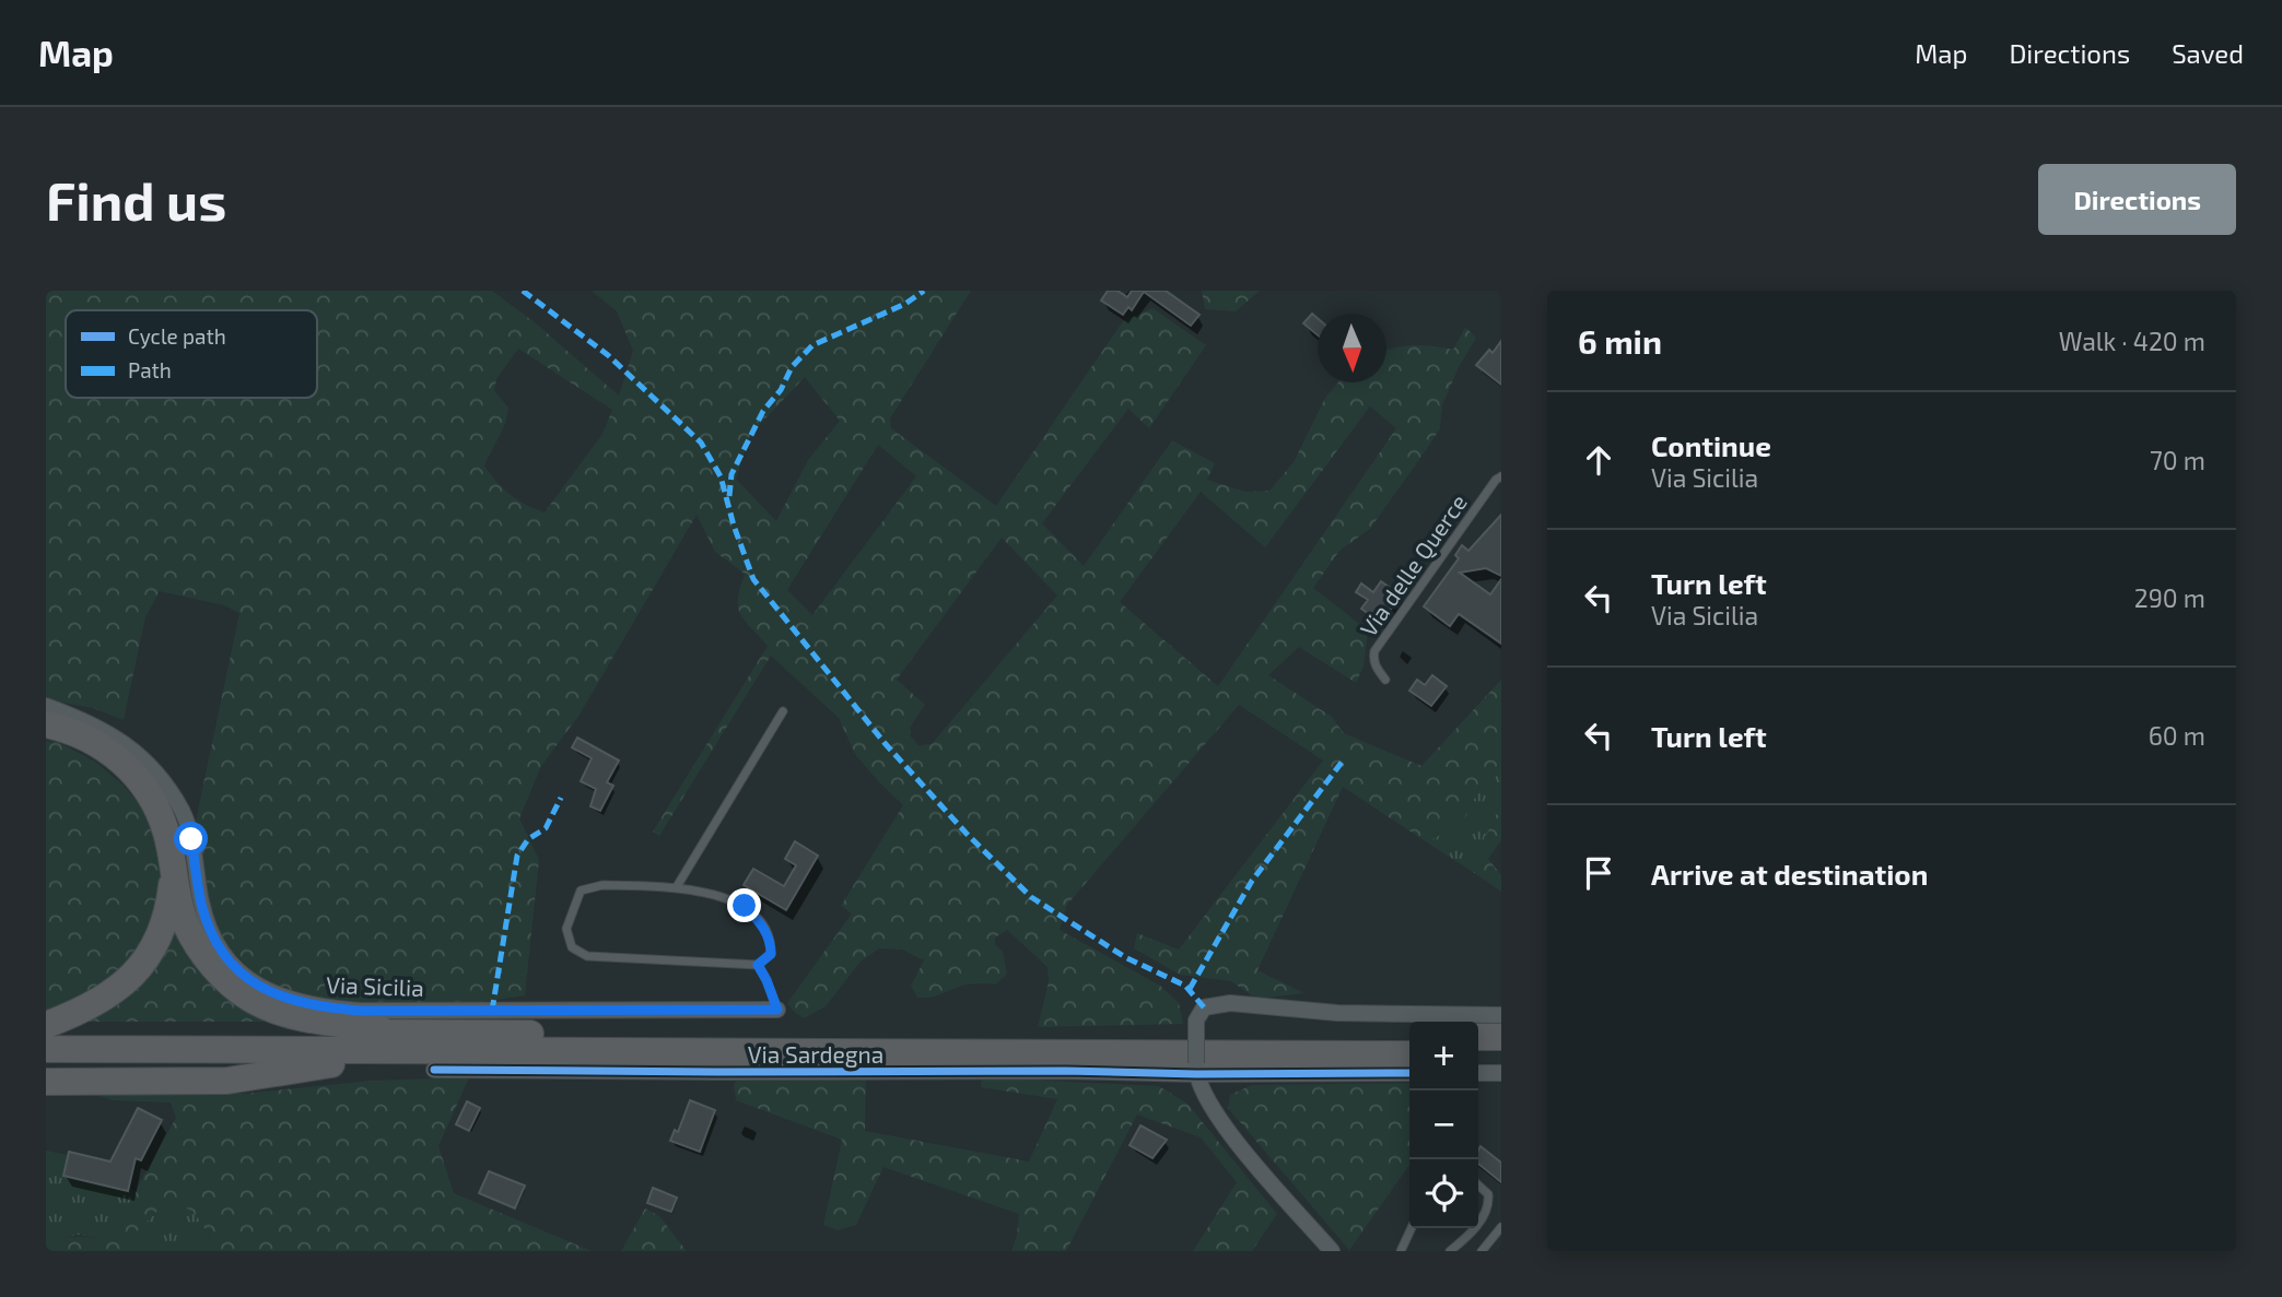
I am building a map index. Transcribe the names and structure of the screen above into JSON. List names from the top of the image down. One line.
{"streets":{"street":["Via Sicilia","Via Sardegna"],"lane":["Via delle Querce"]},"legend":["Cycle path","Path"],"north":"bottom","page":{"header":"Map","nav":["Map","Directions","Saved"],"buttons":"Directions","title":"Find us","heading":["6 min","Walk · 420 m"],"list":[["Continue","Via Sicilia","70 m"],["Turn left","Via Sicilia","290 m"],["Turn left","60 m"],"Arrive at destination"],"map_buttons":["+","−"]}}
